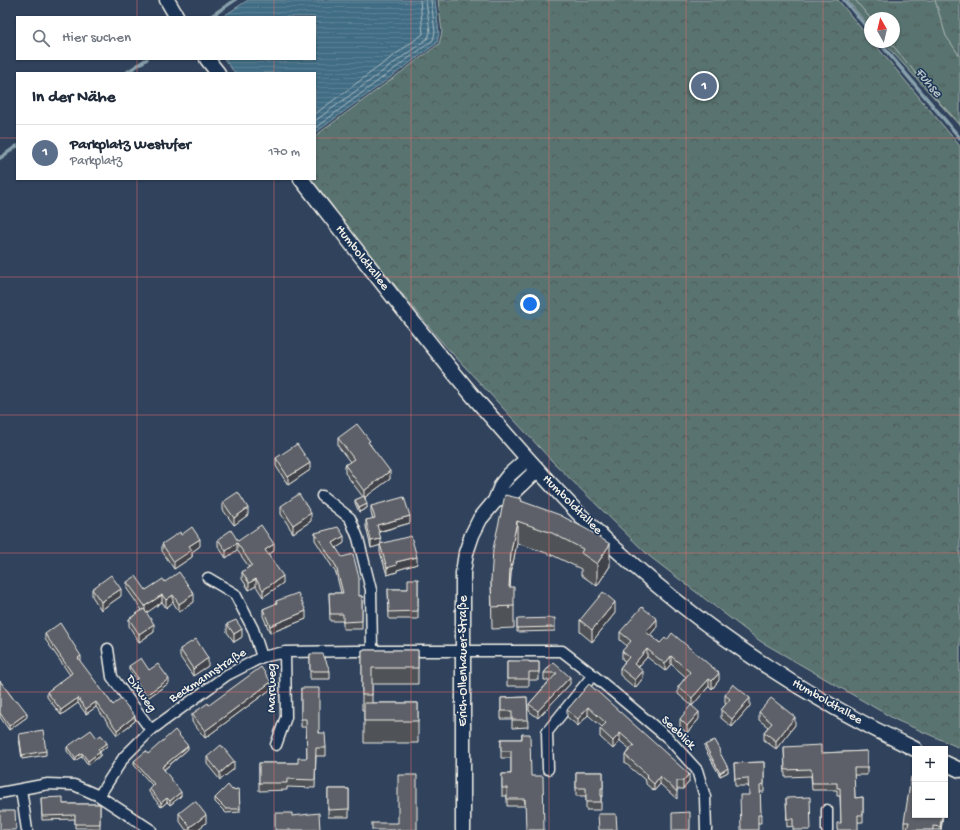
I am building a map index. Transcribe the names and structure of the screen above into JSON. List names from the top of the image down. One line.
{"streets":{"street":["Humboldtallee","Erich-Ollenhauer-Straße","Beckmannstraße","Marcweg","Dixweg","Seeblick"]},"crossings":[["Humboldtallee","Erich-Ollenhauer-Straße"],["Erich-Ollenhauer-Straße","Beckmannstraße"],["Erich-Ollenhauer-Straße","Seeblick"],["Beckmannstraße","Marcweg"],["Beckmannstraße","Dixweg"],["Beckmannstraße","Seeblick"]],"water":["Fuhse"],"north":"top","page":{"search":"Hier suchen","pins":"1","heading":"In der Nähe","list":[{"mark":"1","name":"Parkplatz Westufer","note":"Parkplatz","value":"170 m"}],"map_buttons":["+","−"]}}
